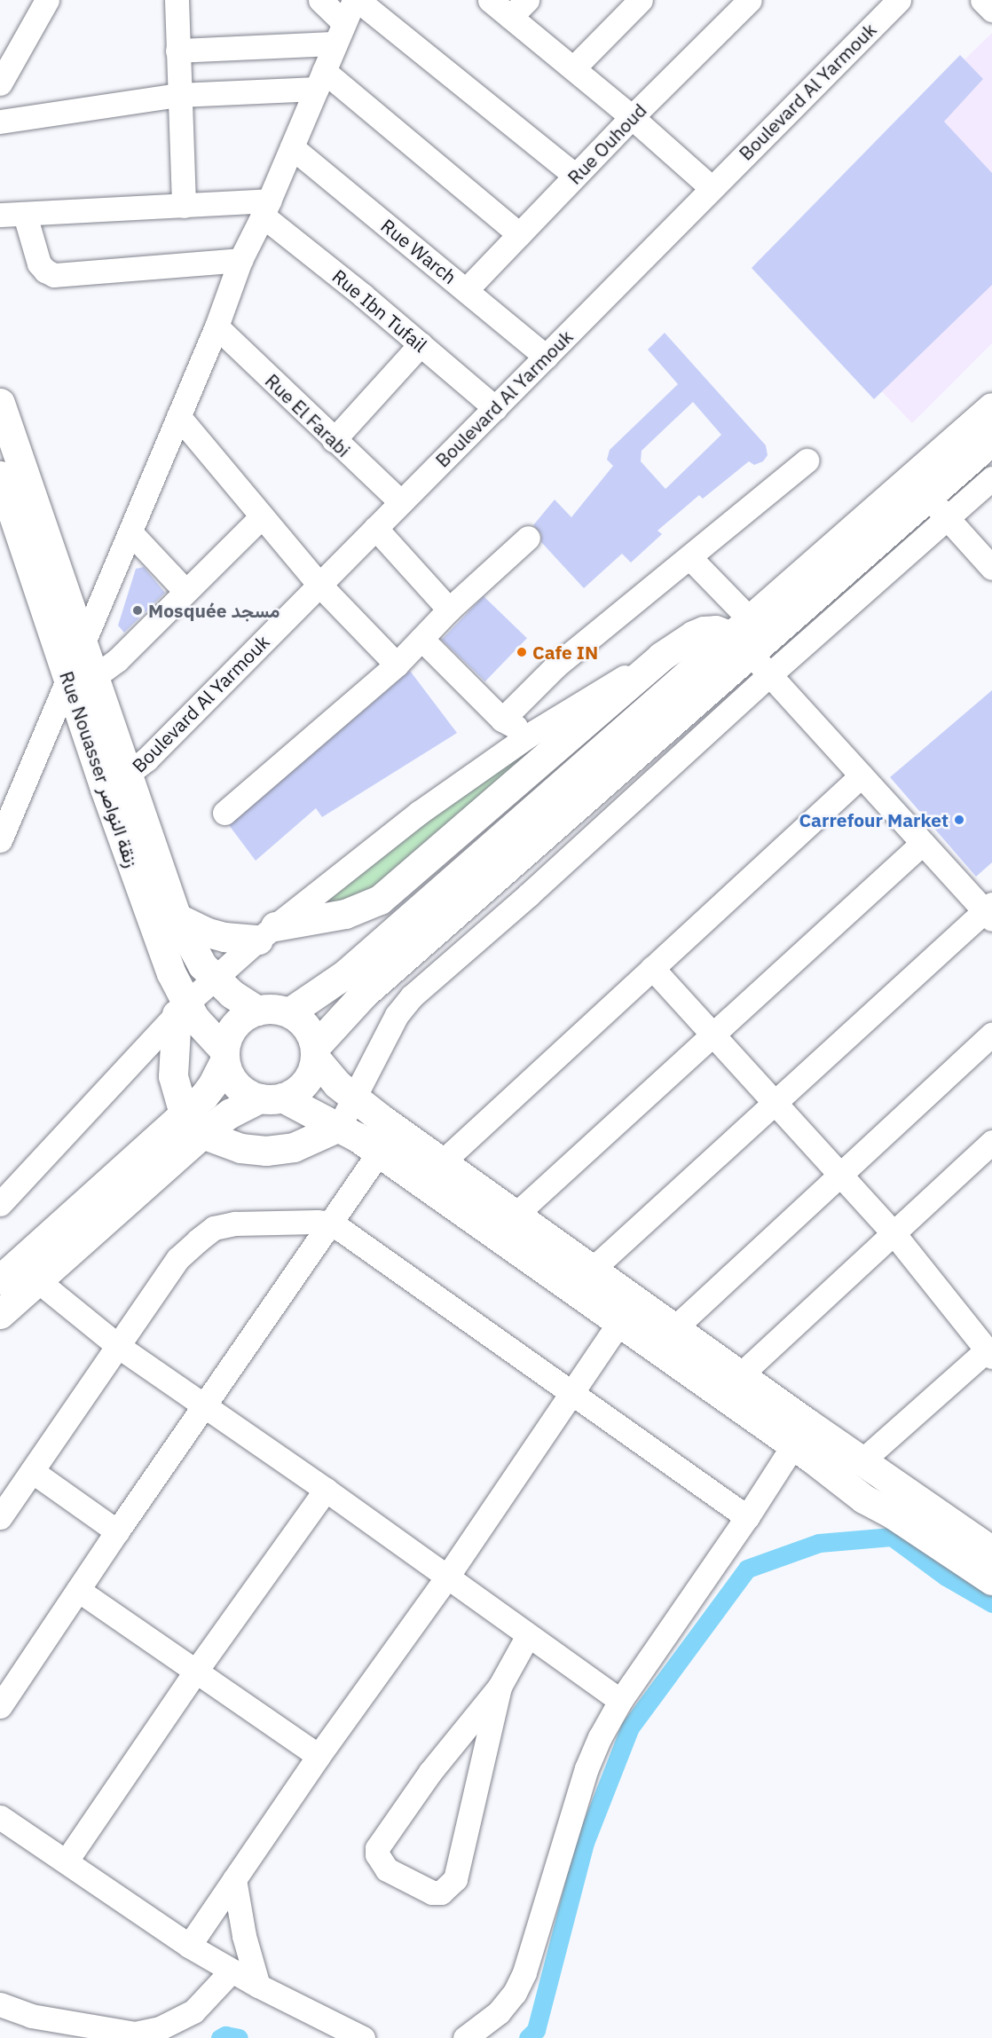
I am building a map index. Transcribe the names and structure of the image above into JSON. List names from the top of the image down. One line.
{"streets":{"main road":["Rue Nouasser زنقة النواصر"],"street":["Boulevard Al Yarmouk","Rue Ouhoud","Rue Warch","Rue Ibn Tufail","Rue El Farabi"]},"crossings":[["Boulevard Al Yarmouk","Rue Warch"],["Boulevard Al Yarmouk","Rue Ibn Tufail"],["Boulevard Al Yarmouk","Rue El Farabi"],["Boulevard Al Yarmouk","Rue Nouasser زنقة النواصر"],["Rue Ouhoud","Rue Warch"]],"places":["Mosquée مسجد","Cafe IN","Carrefour Market"]}
